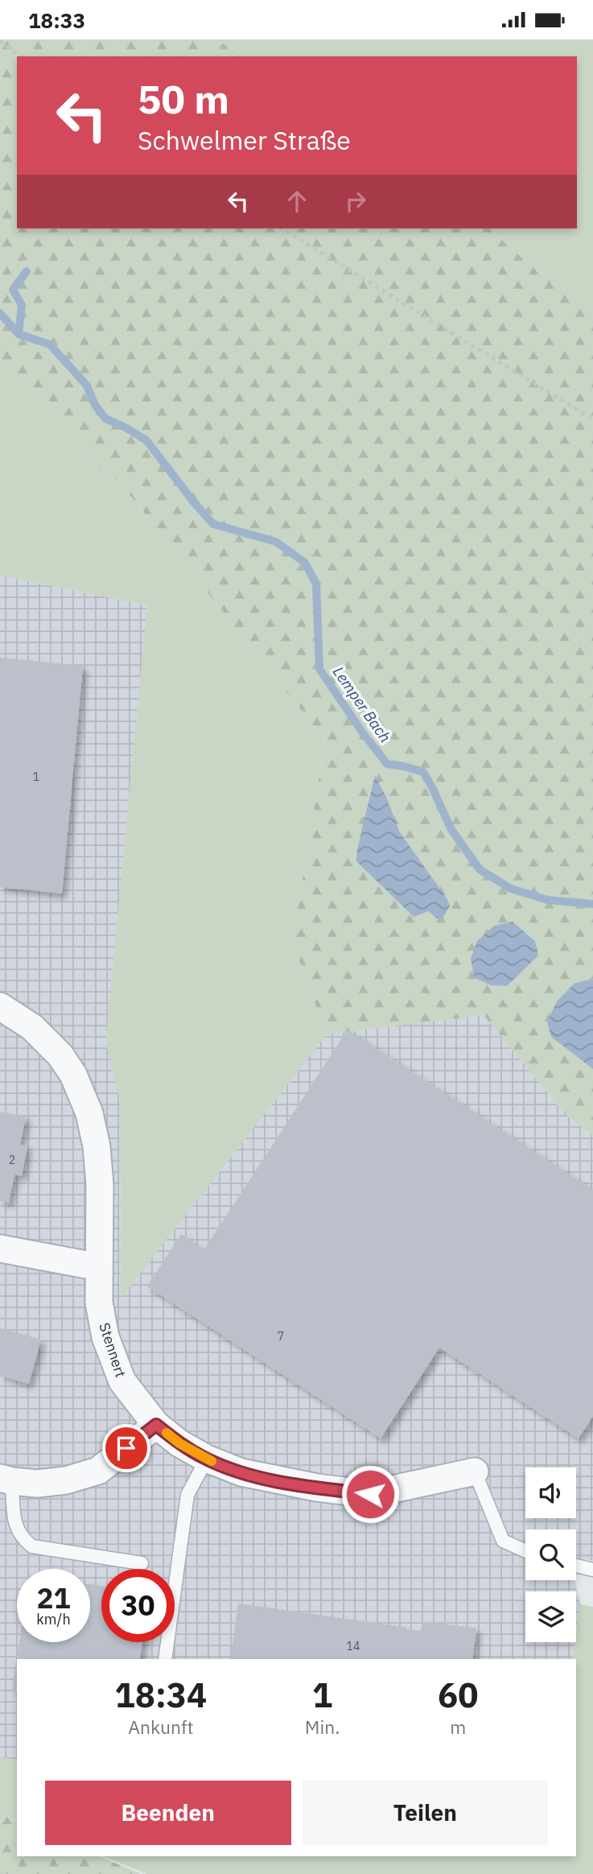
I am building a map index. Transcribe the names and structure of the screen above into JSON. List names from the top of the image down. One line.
{"streets":{"street":["Stennert"]},"water":["Lemper Bach"],"house_numbers":["1","2","7","14"],"page":{"status":"18:33","turn":["50 m","Schwelmer Straße"],"speed":"21 km/h","limit":"30","eta":["18:34","Ankunft","1","Min.","60","m"],"buttons":["Beenden","Teilen"]}}
